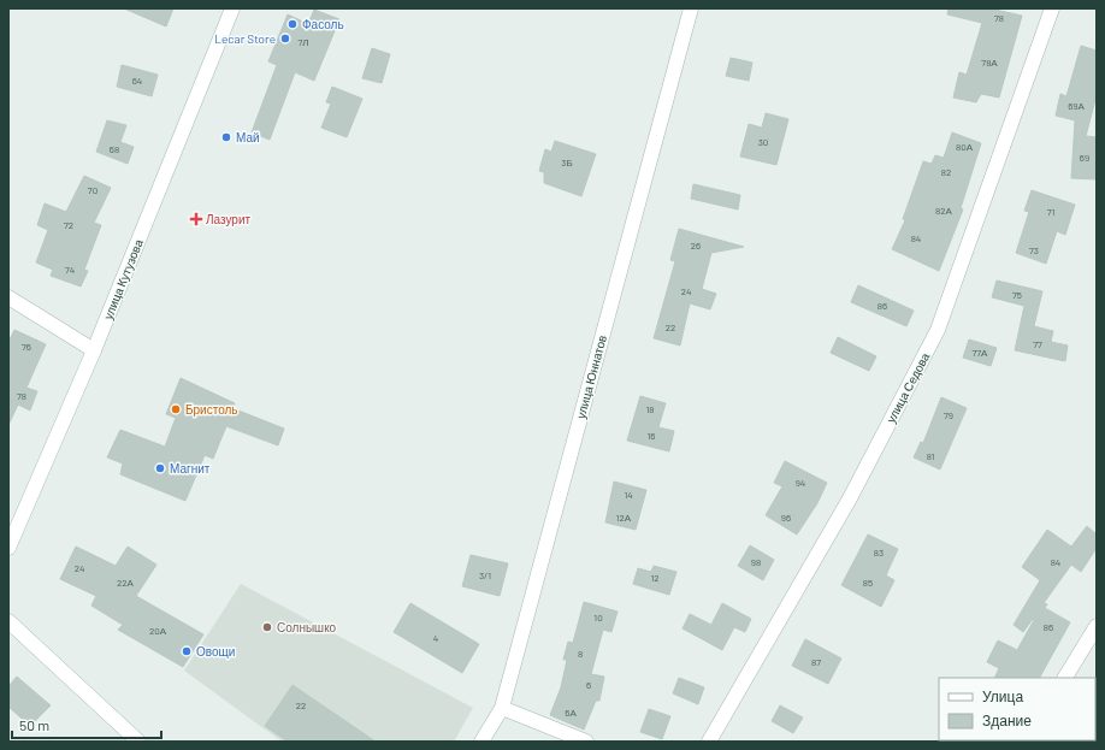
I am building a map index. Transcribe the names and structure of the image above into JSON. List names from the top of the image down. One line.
{"streets":{"street":["улица Кутузова","улица Юннатов","улица Седова"]},"places":{"other":["Фасоль","Lecar Store","Май","Бристоль","Магнит","Солнышко","Овощи"],"health":["Лазурит"]},"house_numbers":["78","7Л","78А","64","69А","30","80А","68","69","3Б","82","70","82А","71","72","84","26","73","74","24","75","86","22","77","76","77А","78","18","79","16","81","94","14","12А","96","83","98","84","24","3/1","12","22А","85","10","86","20А","4","8","87","6","22","6А"],"legend":["Улица","Здание"],"scale_bar":"50 m"}
